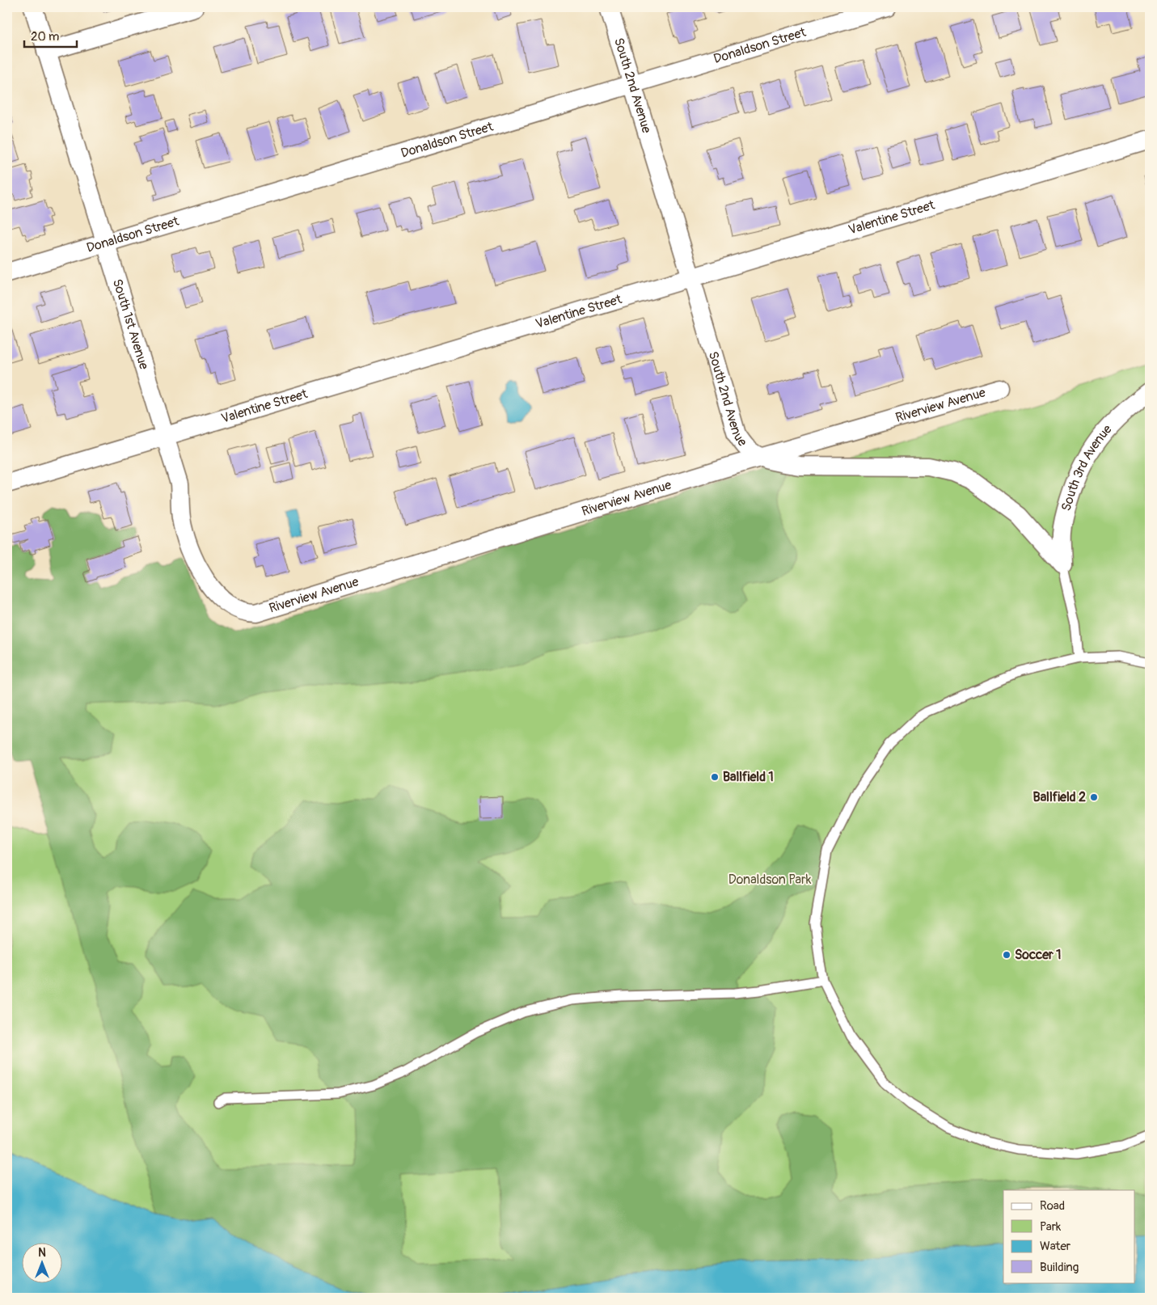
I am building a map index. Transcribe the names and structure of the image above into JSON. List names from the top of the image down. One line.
{"streets":{"street":["Donaldson Street","South 2nd Avenue","Valentine Street","South 1st Avenue","Riverview Avenue","South 3rd Avenue"]},"crossings":[["Donaldson Street","South 2nd Avenue"],["Donaldson Street","South 1st Avenue"],["South 2nd Avenue","Valentine Street"],["South 2nd Avenue","Riverview Avenue"],["South 2nd Avenue","South 3rd Avenue"],["Valentine Street","South 1st Avenue"],["South 1st Avenue","Riverview Avenue"]],"parks":["Donaldson Park"],"places":["Ballfield 1","Ballfield 2","Soccer 1"],"legend":["Road","Park","Water","Building"],"scale_bar":"20 m","north":"top"}
